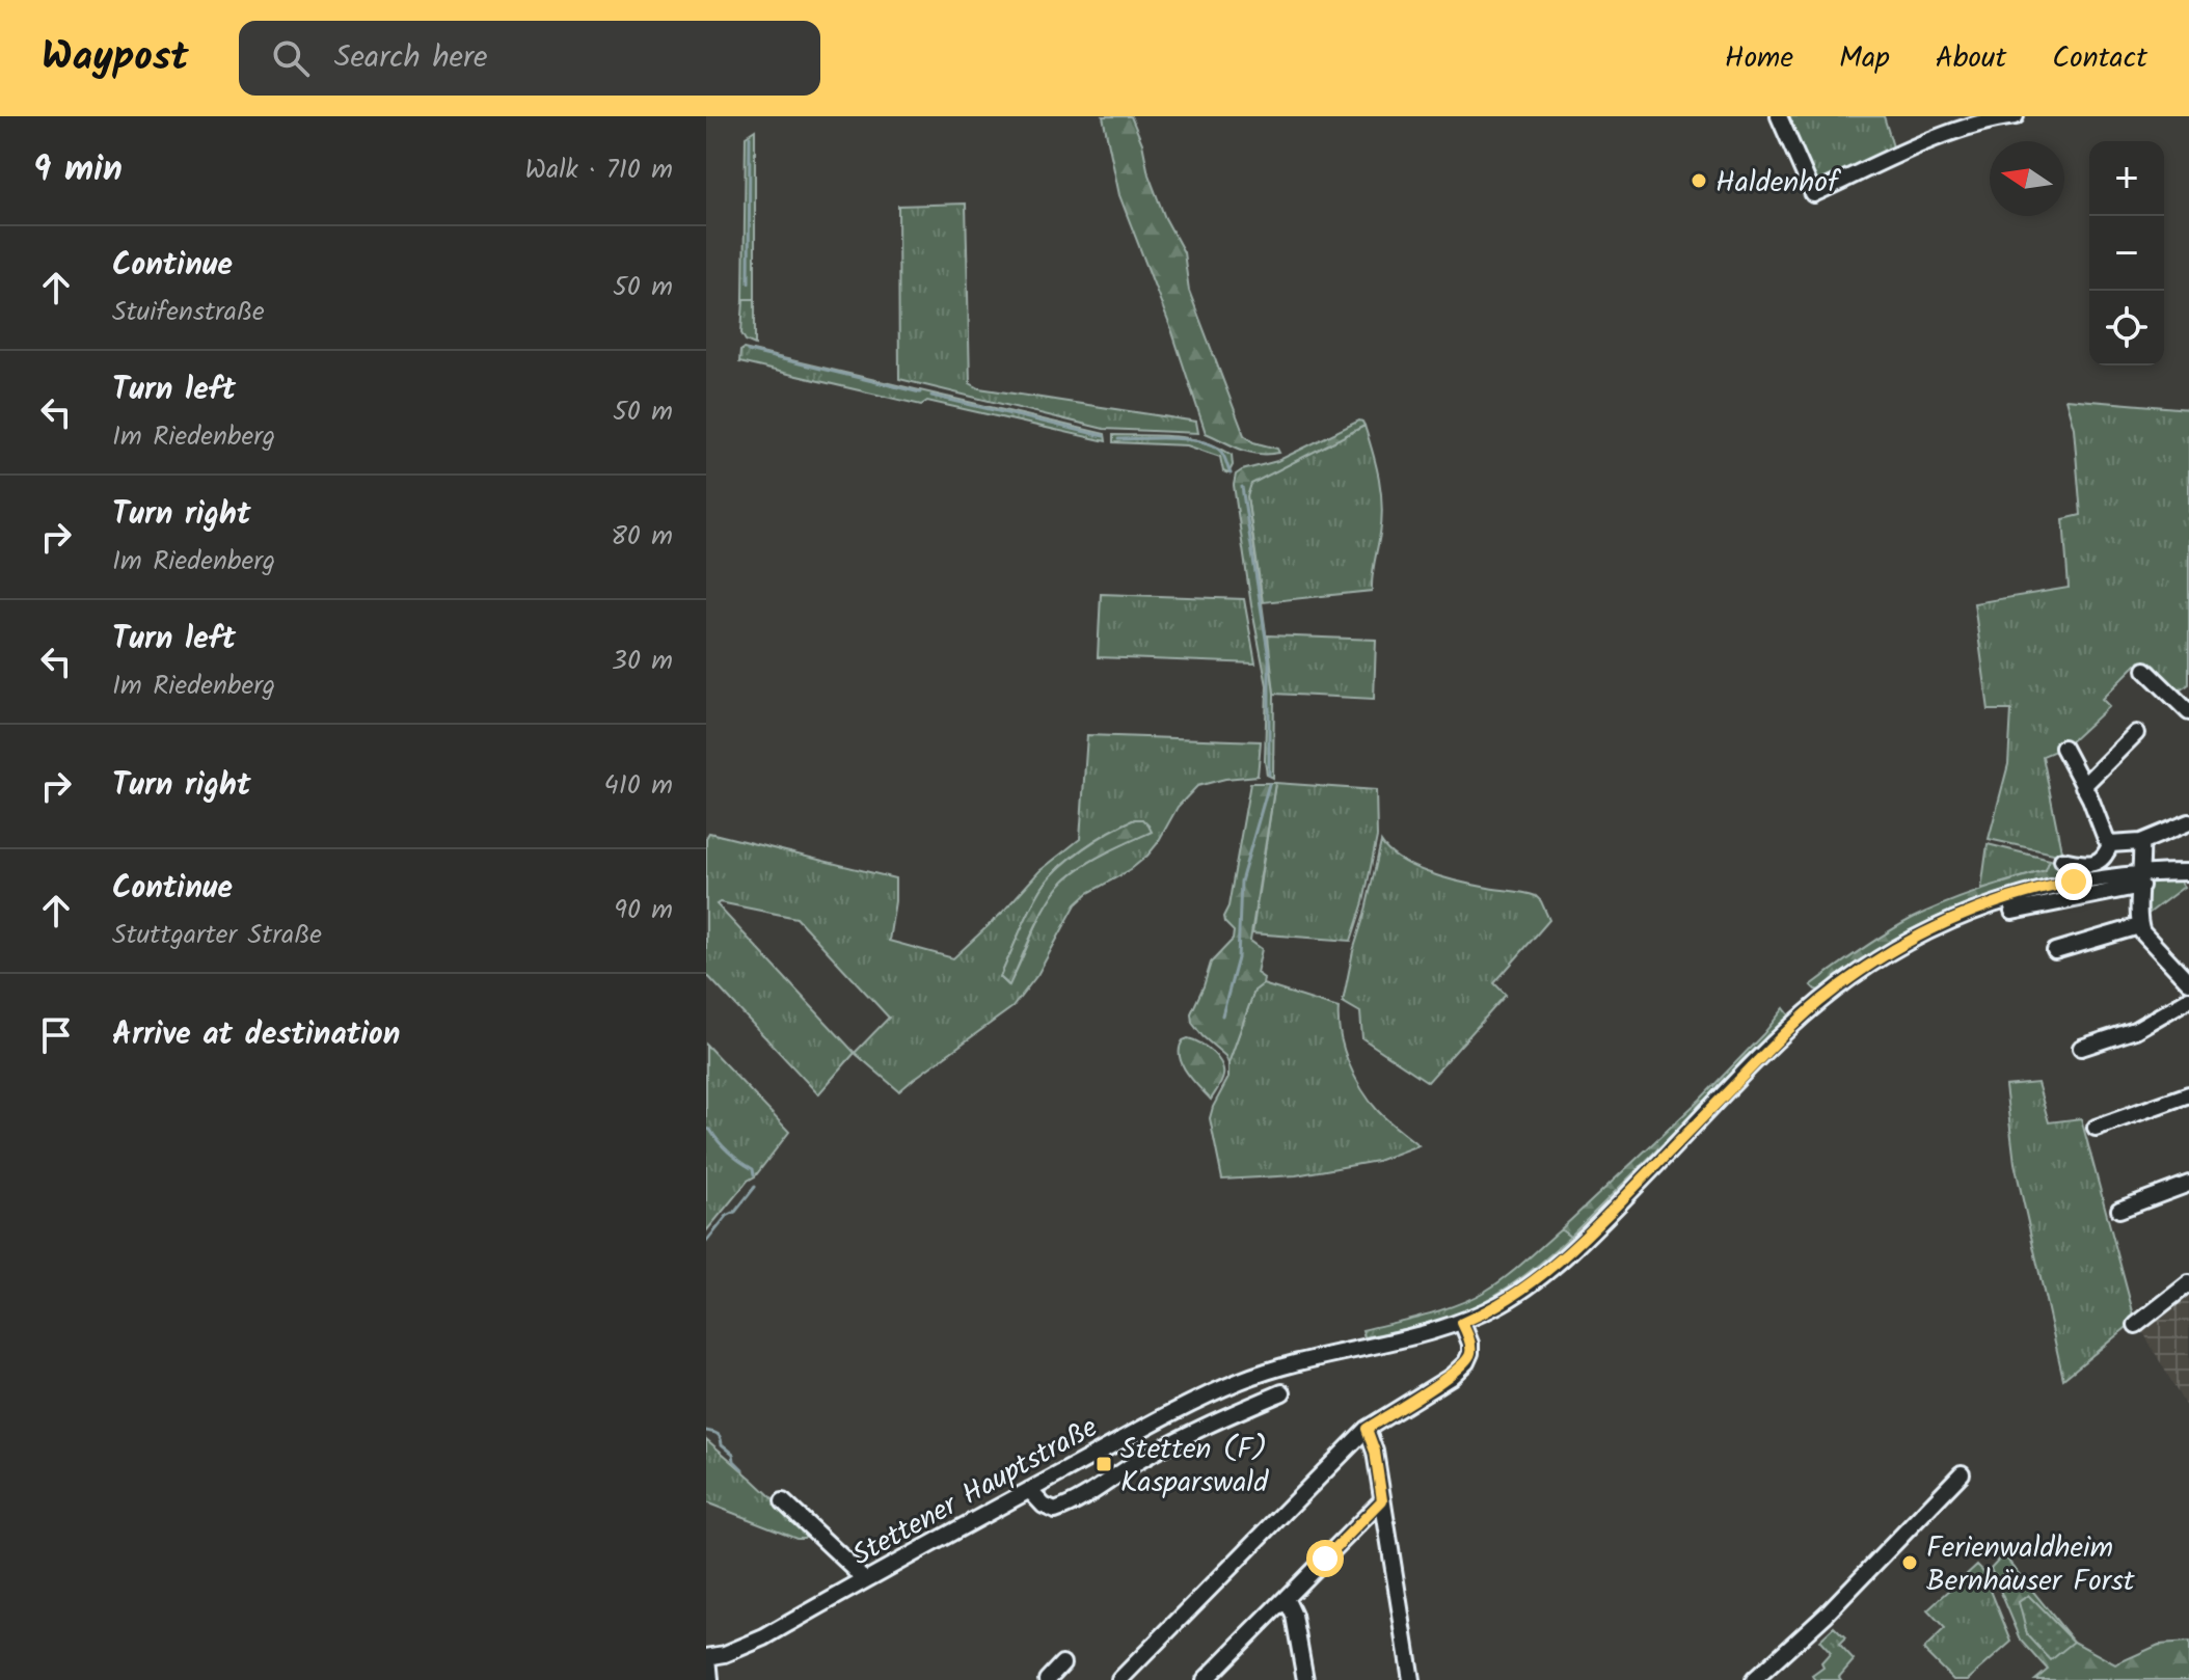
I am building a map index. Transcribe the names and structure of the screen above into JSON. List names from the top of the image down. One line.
{"streets":{"street":["Stettener Hauptstraße"]},"places":{"other":["Haldenhof","Ferienwaldheim Bernhäuser Forst"],"transit":["Stetten (F) Kasparswald"]},"north":"left","page":{"header":"Waypost","search":"Search here","nav":["Home","Map","About","Contact"],"heading":["9 min","Walk · 710 m"],"map_buttons":["+","−"],"list":[["Continue","Stuifenstraße","50 m"],["Turn left","Im Riedenberg","50 m"],["Turn right","Im Riedenberg","80 m"],["Turn left","Im Riedenberg","30 m"],["Turn right","410 m"],["Continue","Stuttgarter Straße","90 m"],"Arrive at destination"]}}
